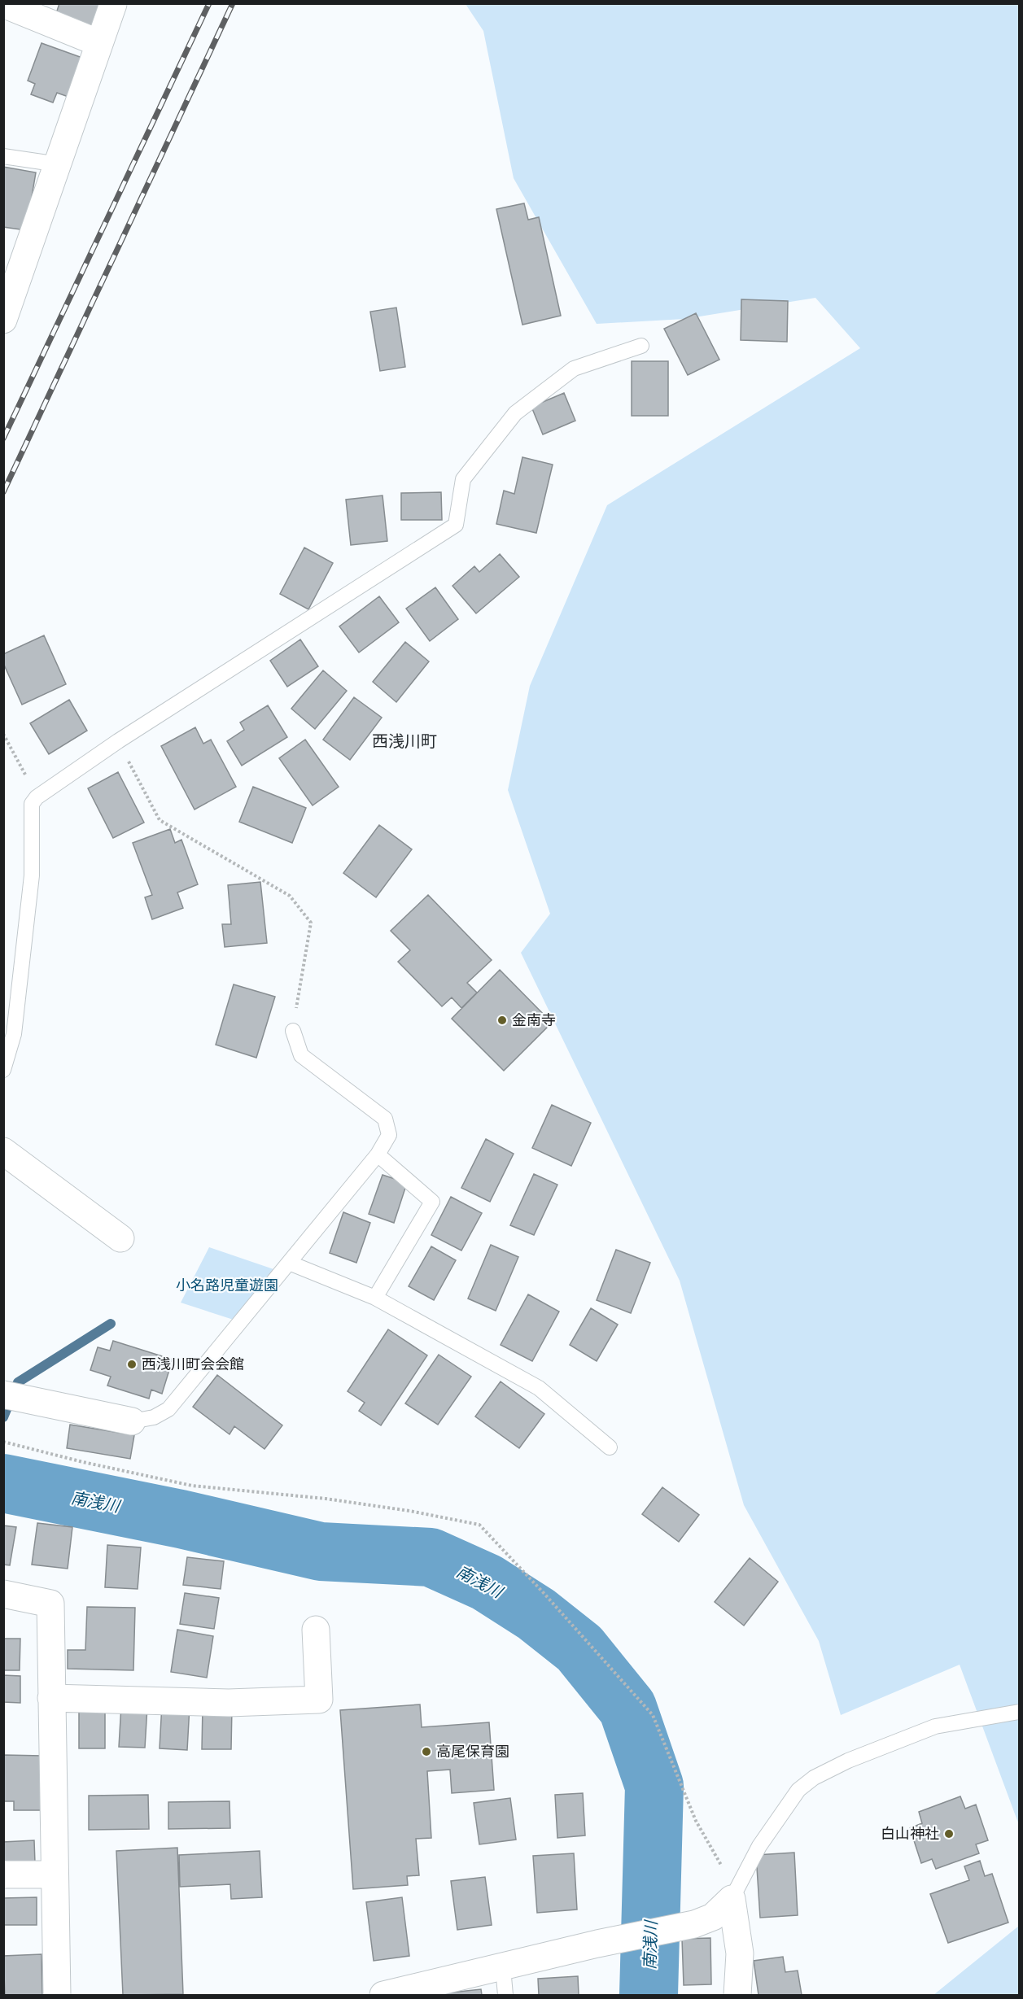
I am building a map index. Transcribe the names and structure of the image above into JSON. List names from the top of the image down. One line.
{"districts":["西浅川町"],"water":["南浅川"],"parks":["小名路児童遊園"],"places":["金南寺","西浅川町会会館","高尾保育園","白山神社"]}
